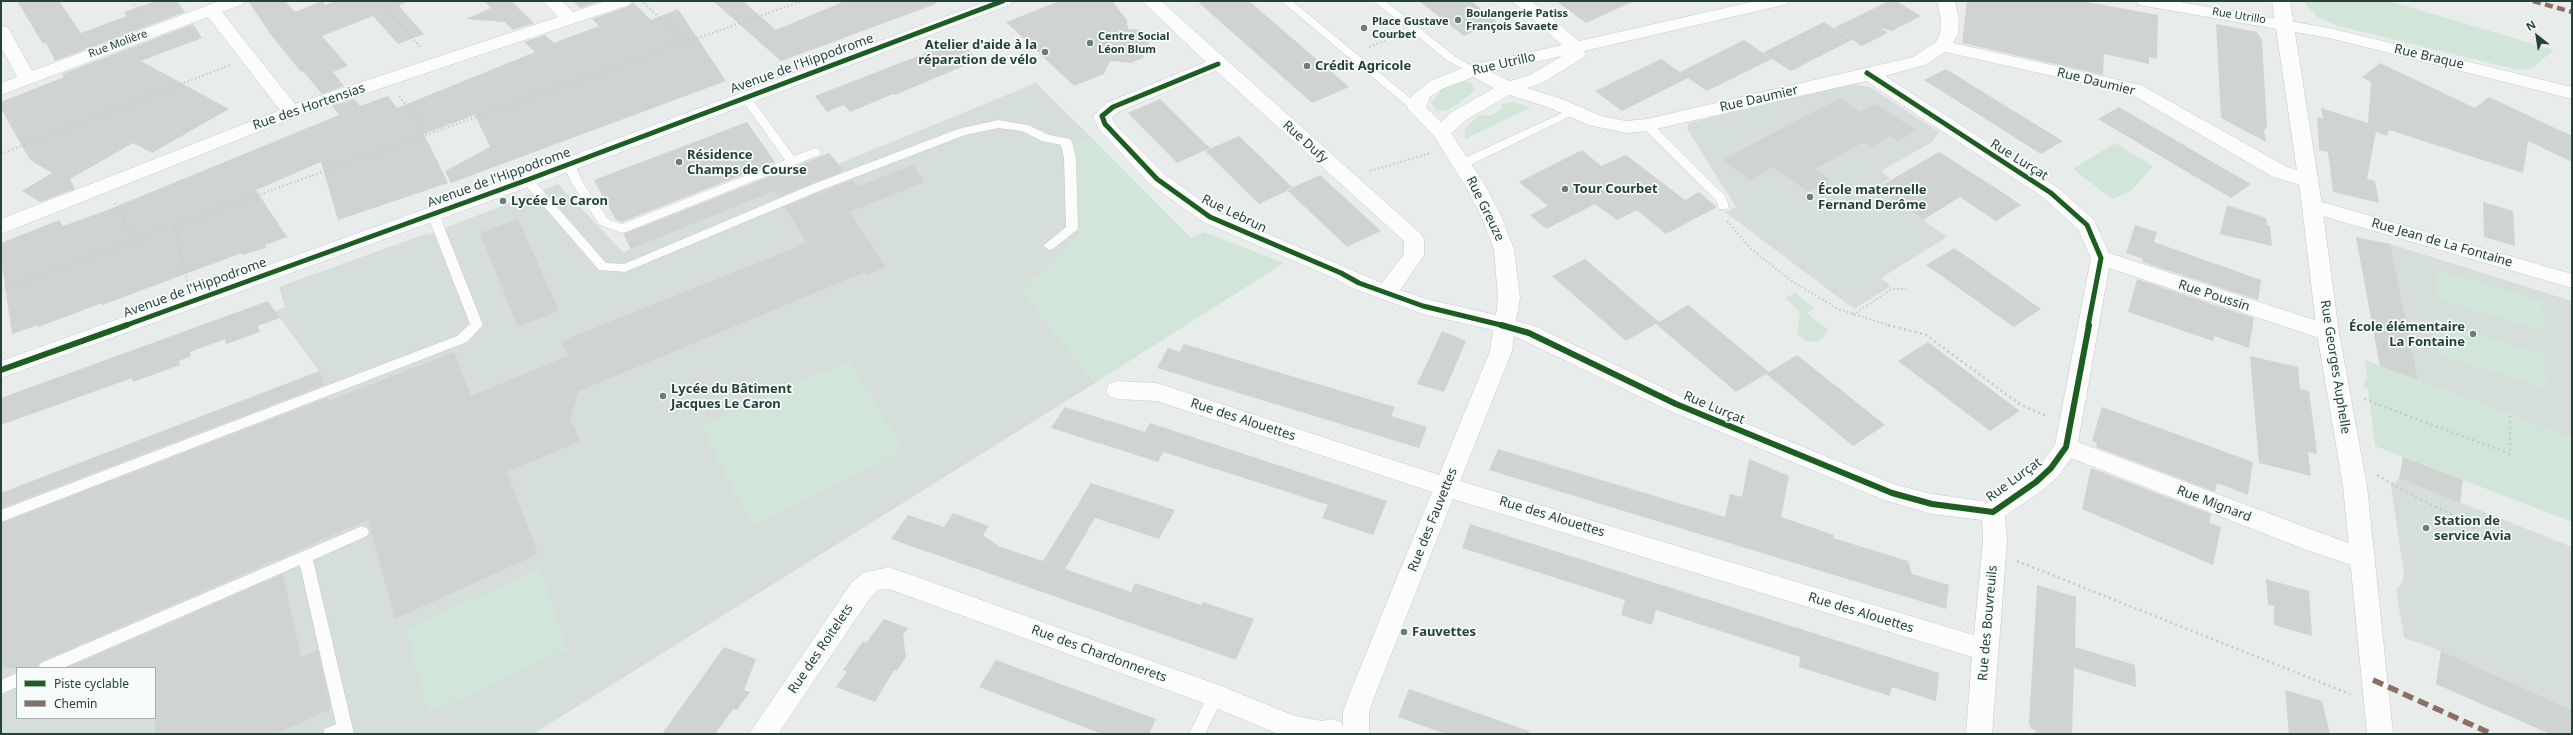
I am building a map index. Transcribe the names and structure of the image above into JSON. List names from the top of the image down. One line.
{"streets":{"street":["Rue Utrillo","Rue Molière","Rue Braque","Avenue de l'Hippodrome","Rue Daumier","Rue des Hortensias","Rue Dufy","Rue Lurçat","Rue Greuze","Rue Lebrun","Rue Jean de La Fontaine","Rue Poussin","Rue Georges Auphelle","Rue des Alouettes","Rue Mignard","Rue des Fauvettes","Rue des Bouvreuils","Rue des Roitelets","Rue des Chardonnerets"]},"crossings":[["Rue Utrillo","Rue Braque"],["Rue Utrillo","Rue Daumier"],["Rue Utrillo","Rue Greuze"],["Rue Utrillo","Rue Georges Auphelle"],["Rue Braque","Rue Georges Auphelle"],["Rue Daumier","Rue Lurçat"],["Rue Daumier","Rue Georges Auphelle"],["Rue Dufy","Rue Lebrun"],["Rue Lurçat","Rue Greuze"],["Rue Lurçat","Rue Lebrun"],["Rue Lurçat","Rue Poussin"],["Rue Lurçat","Rue Mignard"],["Rue Lurçat","Rue des Fauvettes"],["Rue Lurçat","Rue des Bouvreuils"],["Rue Greuze","Rue Lebrun"],["Rue Greuze","Rue des Fauvettes"],["Rue Lebrun","Rue des Fauvettes"],["Rue Jean de La Fontaine","Rue Georges Auphelle"],["Rue Poussin","Rue Georges Auphelle"],["Rue Georges Auphelle","Rue Mignard"],["Rue des Alouettes","Rue des Fauvettes"],["Rue des Alouettes","Rue des Bouvreuils"],["Rue des Fauvettes","Rue des Chardonnerets"],["Rue des Roitelets","Rue des Chardonnerets"]],"places":["Boulangerie Patiss François Savaete","Place Gustave Courbet","Centre Social Léon Blum","Atelier d'aide à la réparation de vélo","Crédit Agricole","Résidence Champs de Course","Tour Courbet","École maternelle Fernand Derôme","Lycée Le Caron","École élémentaire La Fontaine","Lycée du Bâtiment Jacques Le Caron","Station de service Avia","Fauvettes"],"legend":["Piste cyclable","Chemin"],"north":"top left"}
